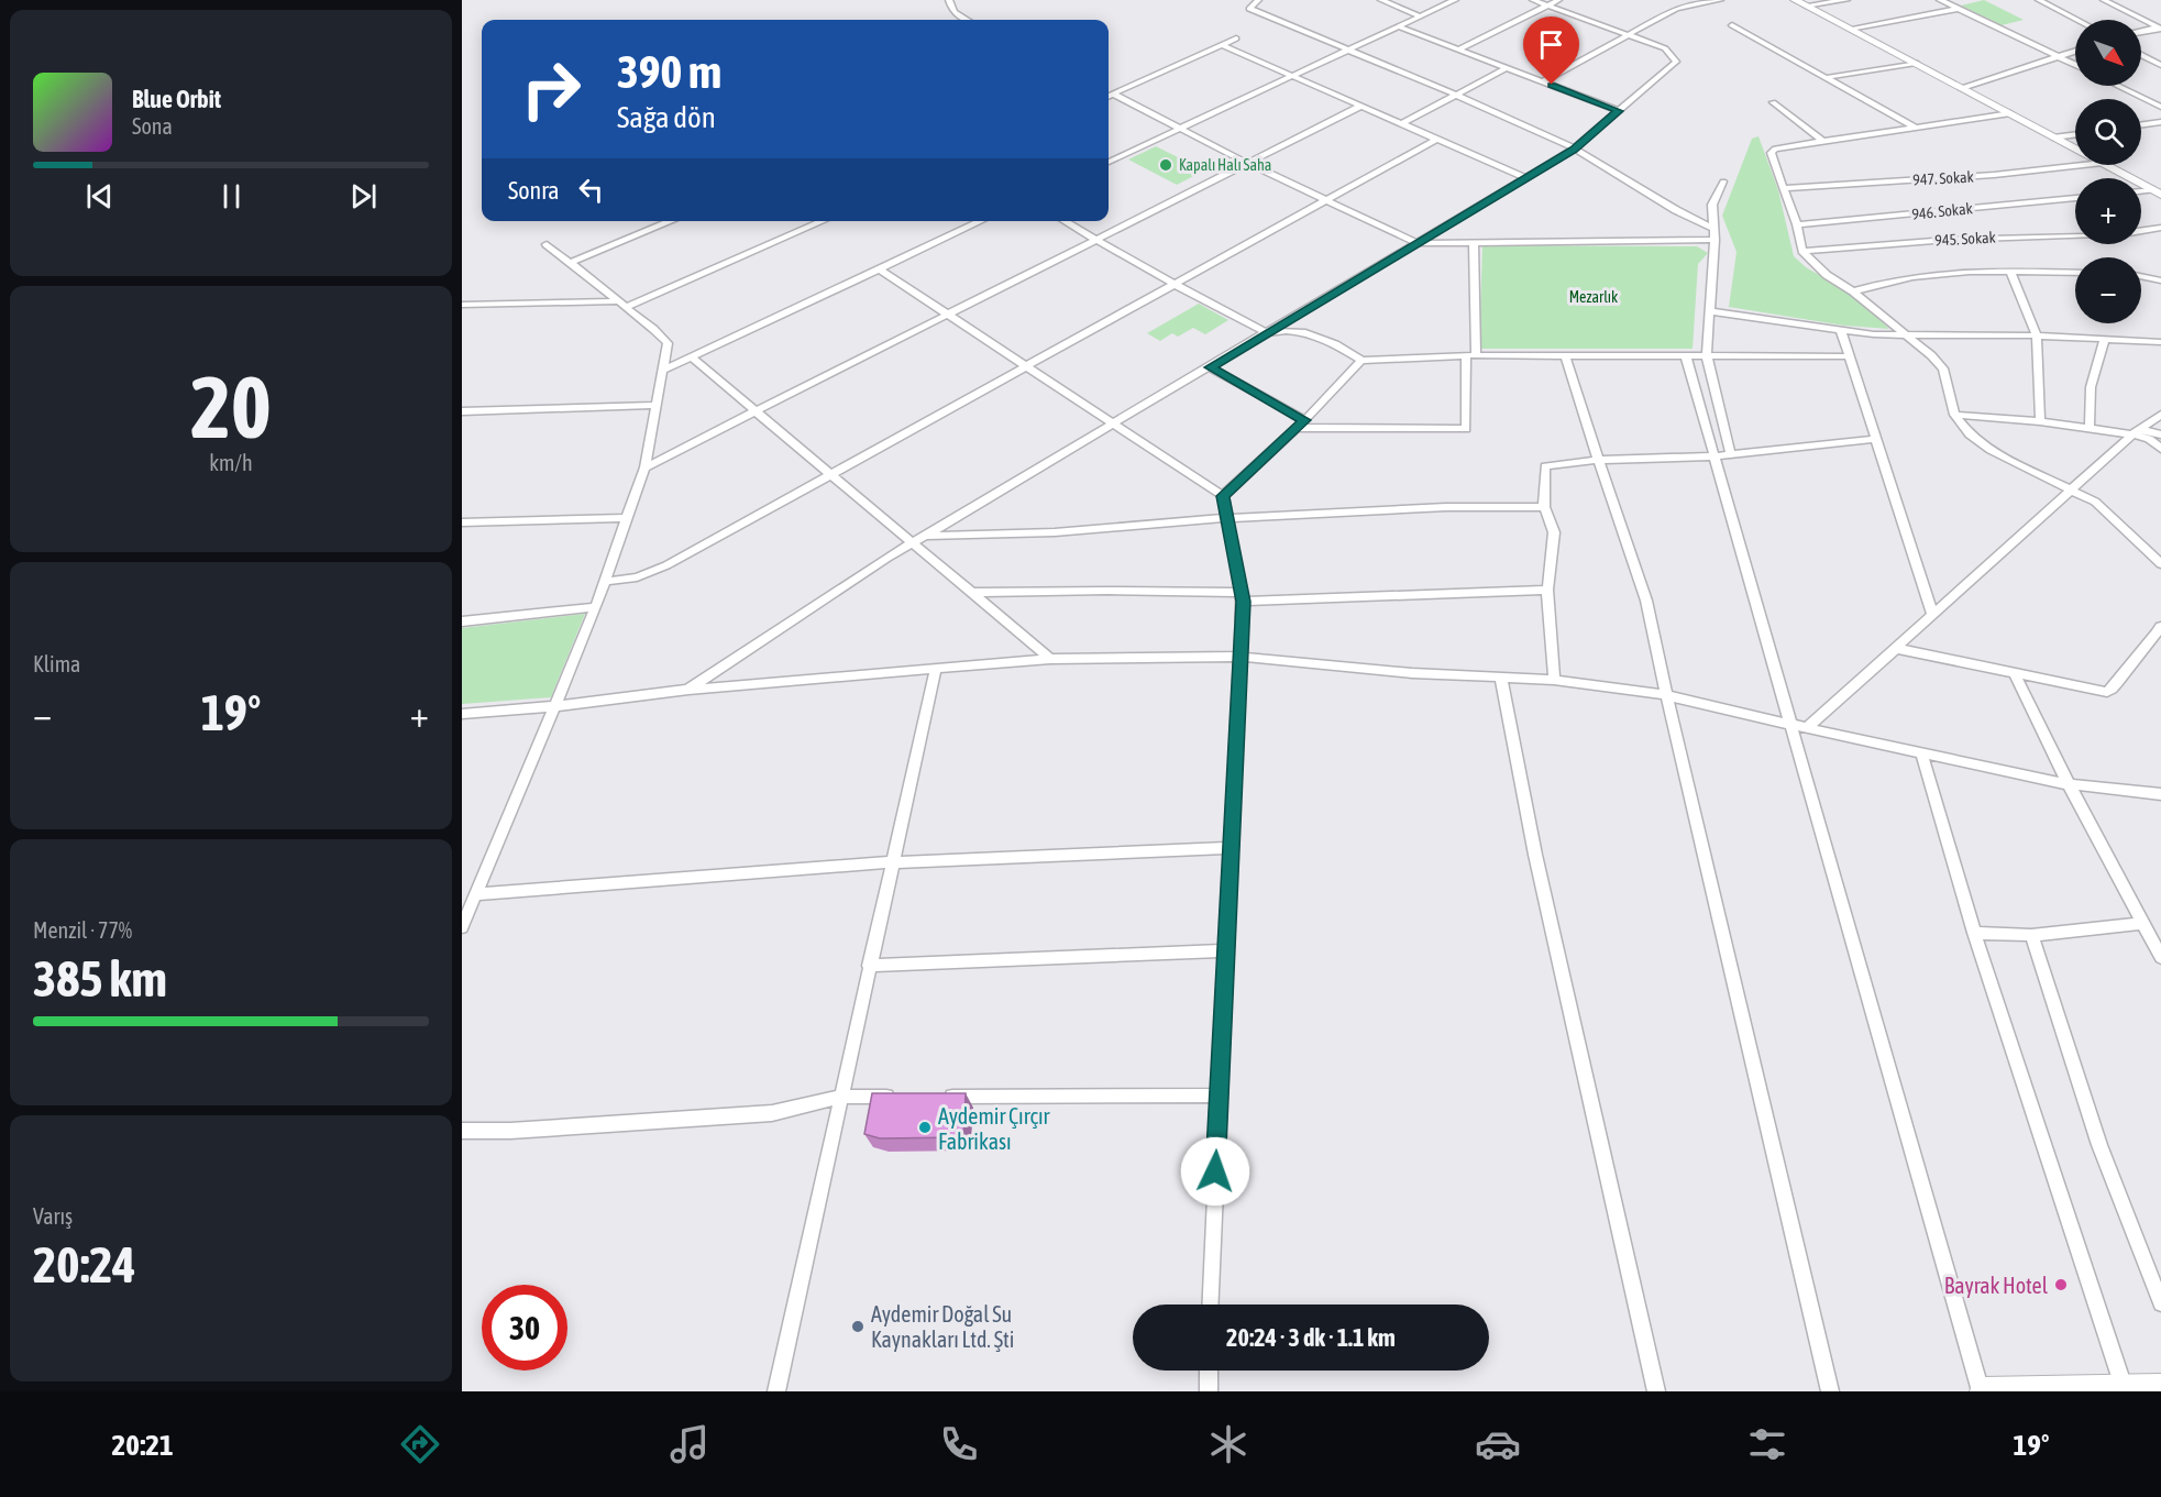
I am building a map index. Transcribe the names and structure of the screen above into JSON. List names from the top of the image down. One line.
{"streets":{"street":["947. Sokak","946. Sokak","945. Sokak"]},"parks":["Mezarlık"],"places":["Kapalı Halı Saha","Aydemir Çırçır Fabrikası","Bayrak Hotel","Aydemir Doğal Su Kaynakları Ltd. Şti"],"north":"bottom right","page":{"map_buttons":["+","−"],"turn":["390 m","Sağa dön"],"song":["Blue Orbit","Sona"],"then":"Sonra","tile":[["20","km/h"],"Klima",["Menzil · 77%","385 km"],["Varış","20:24"]],"heat":["−","19°","+"],"limit":"30","trip":"20:24 · 3 dk · 1.1 km","tabs":["20:21","19°"]}}
